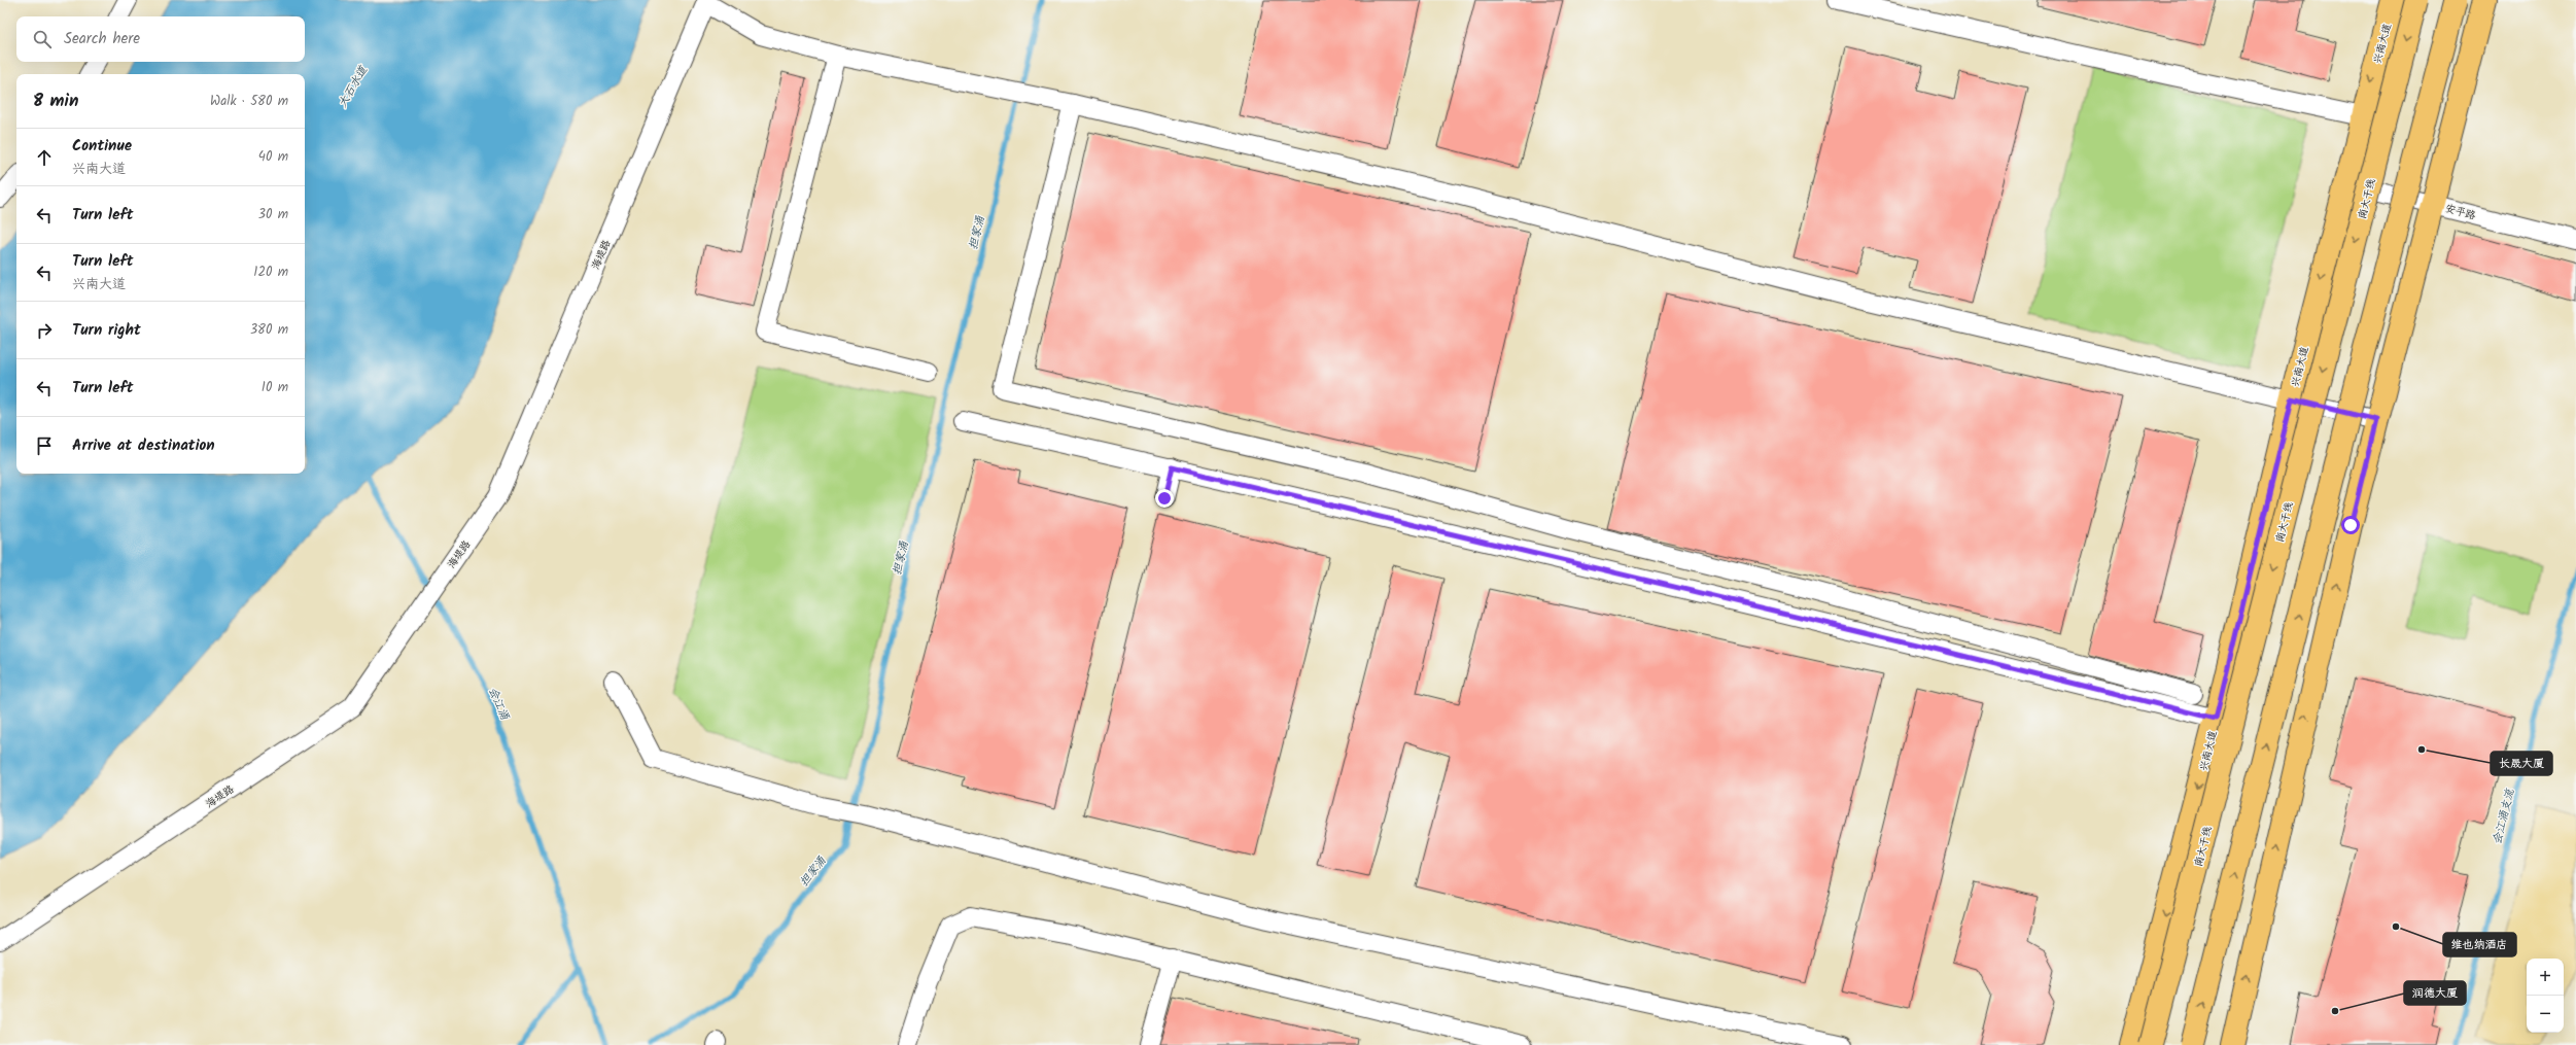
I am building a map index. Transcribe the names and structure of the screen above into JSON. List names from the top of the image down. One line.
{"streets":{"main road":["兴南大道","南大干线"],"street":["安平路","海堤路"]},"crossings":[["兴南大道","安平路"]],"water":["大石水道","担家涌","会江涌","会江涌支流"],"places":["长晟大厦","维也纳酒店","润德大厦"],"page":{"search":"Search here","heading":["8 min","Walk · 580 m"],"list":[["Continue","兴南大道","40 m"],["Turn left","30 m"],["Turn left","兴南大道","120 m"],["Turn right","380 m"],["Turn left","10 m"],"Arrive at destination"],"map_buttons":["+","−"]}}
